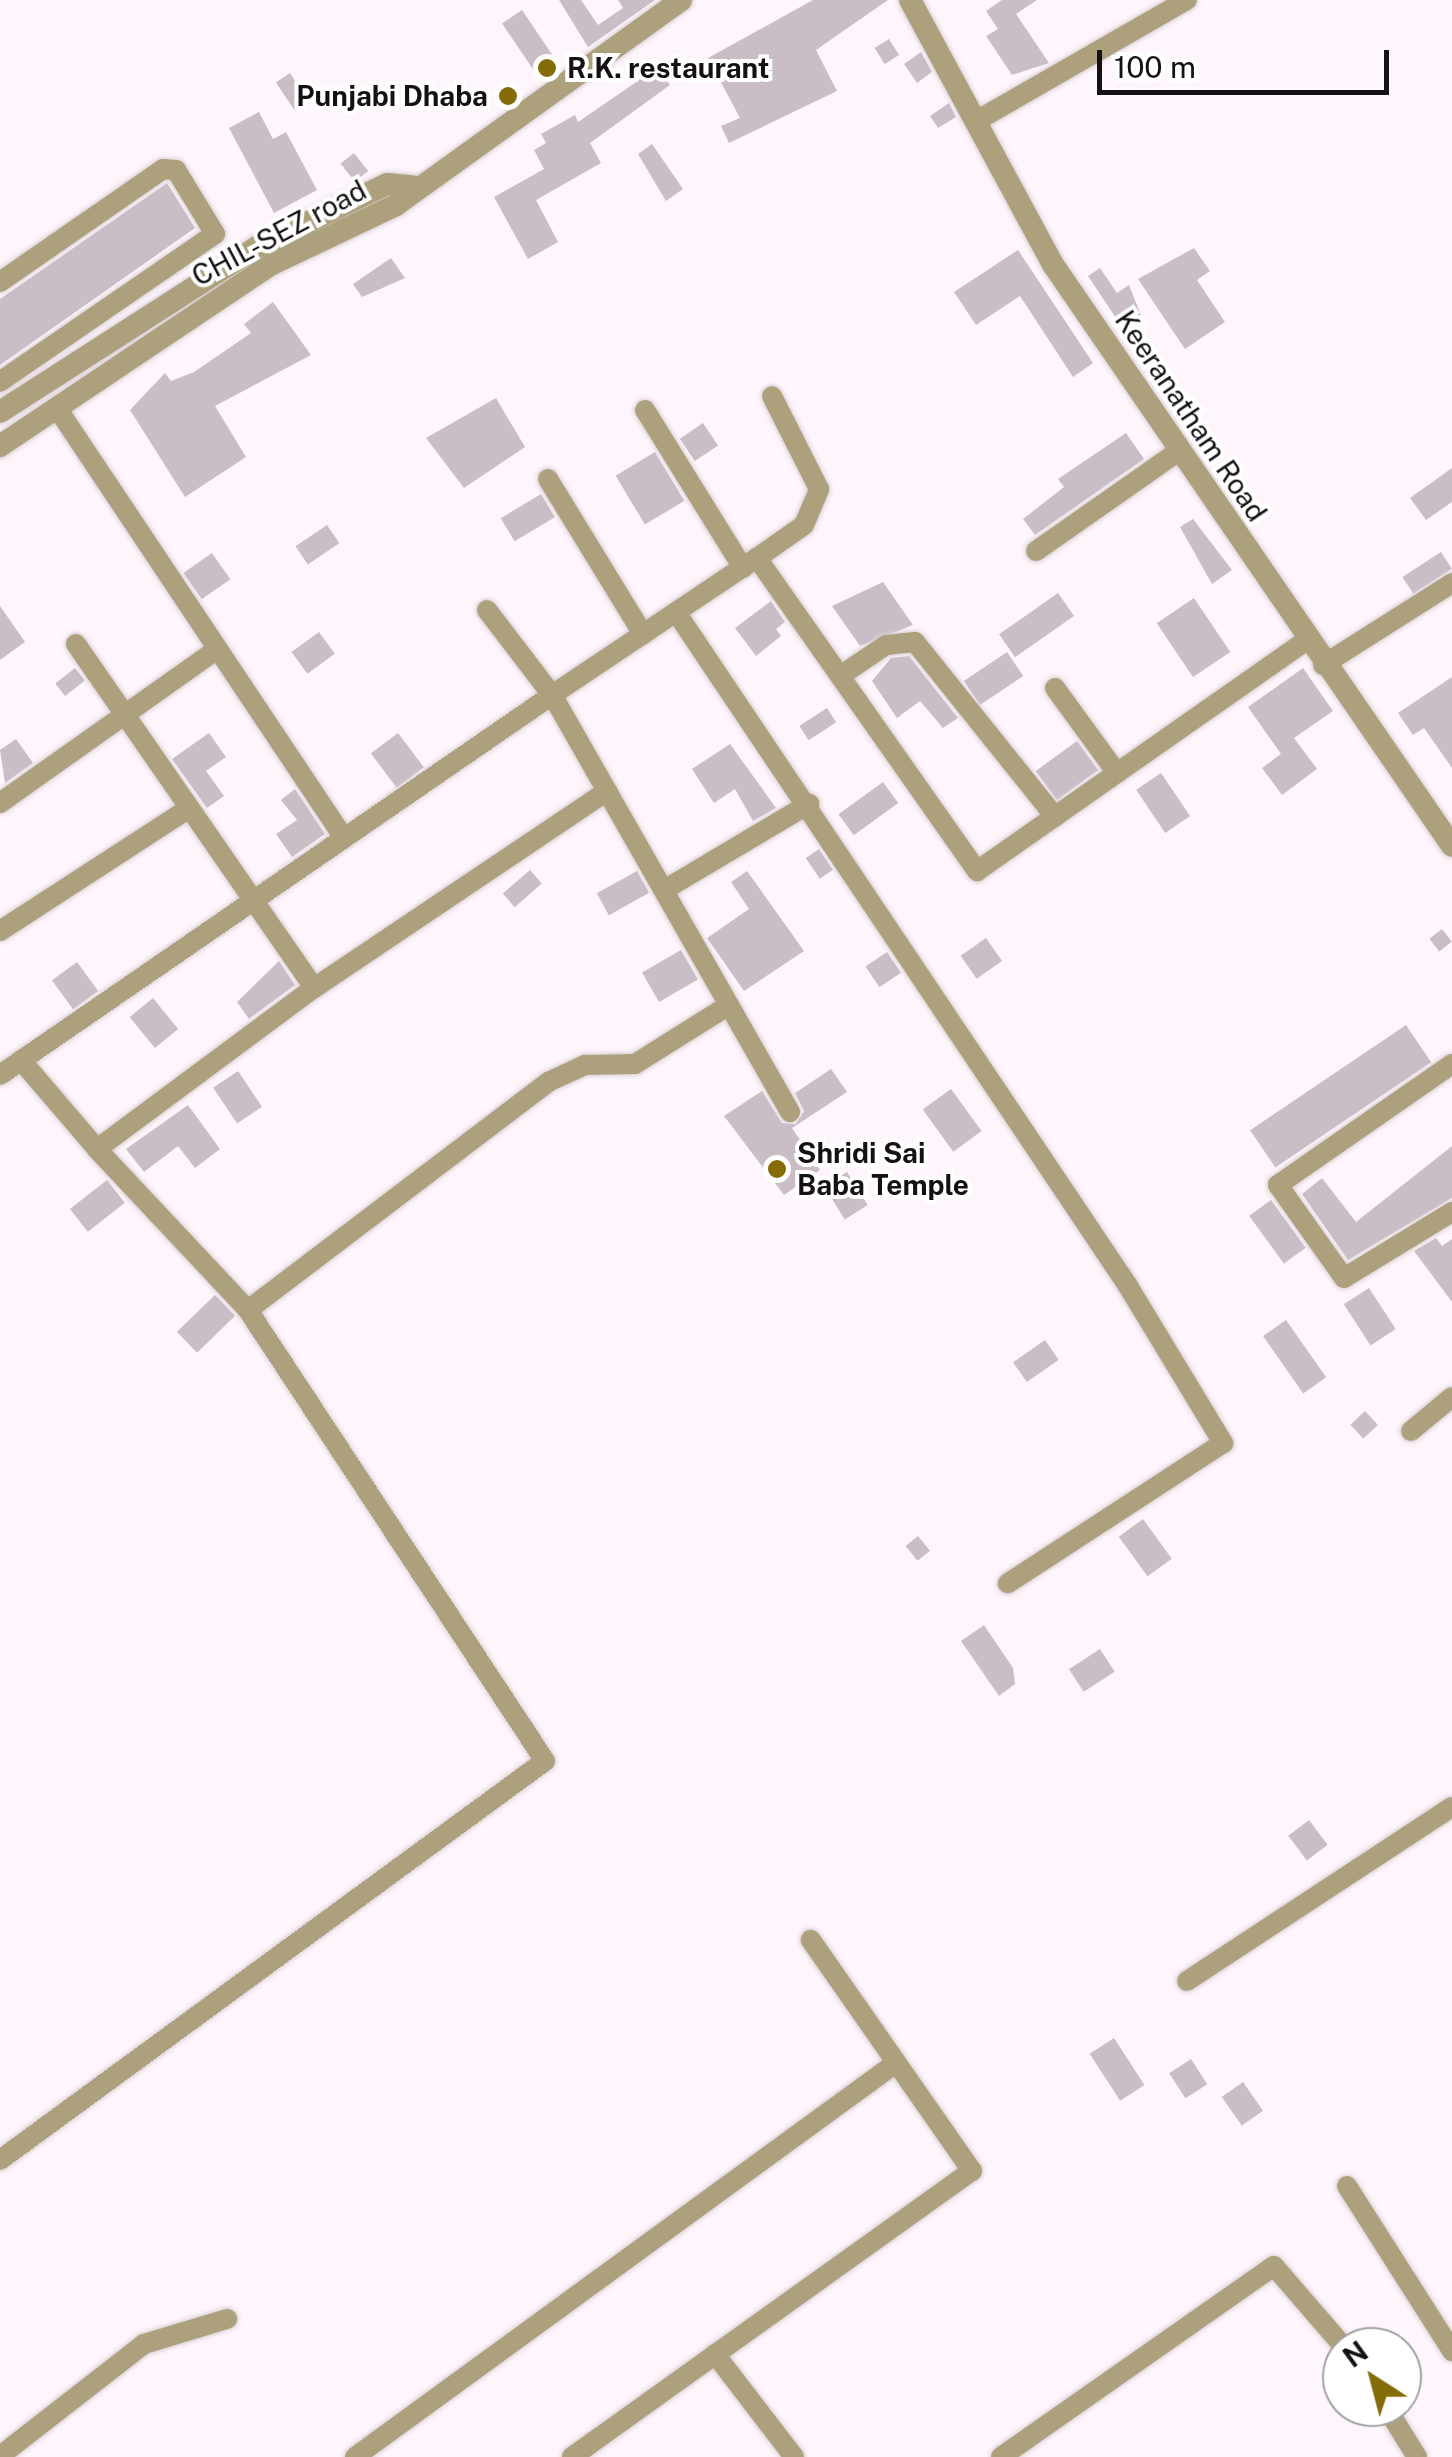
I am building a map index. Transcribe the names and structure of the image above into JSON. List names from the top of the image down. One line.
{"streets":{"street":["CHIL-SEZ road","Keeranatham Road"]},"places":["R.K. restaurant","Punjabi Dhaba","Shridi Sai Baba Temple"],"scale_bar":"100 m","north":"top left"}
